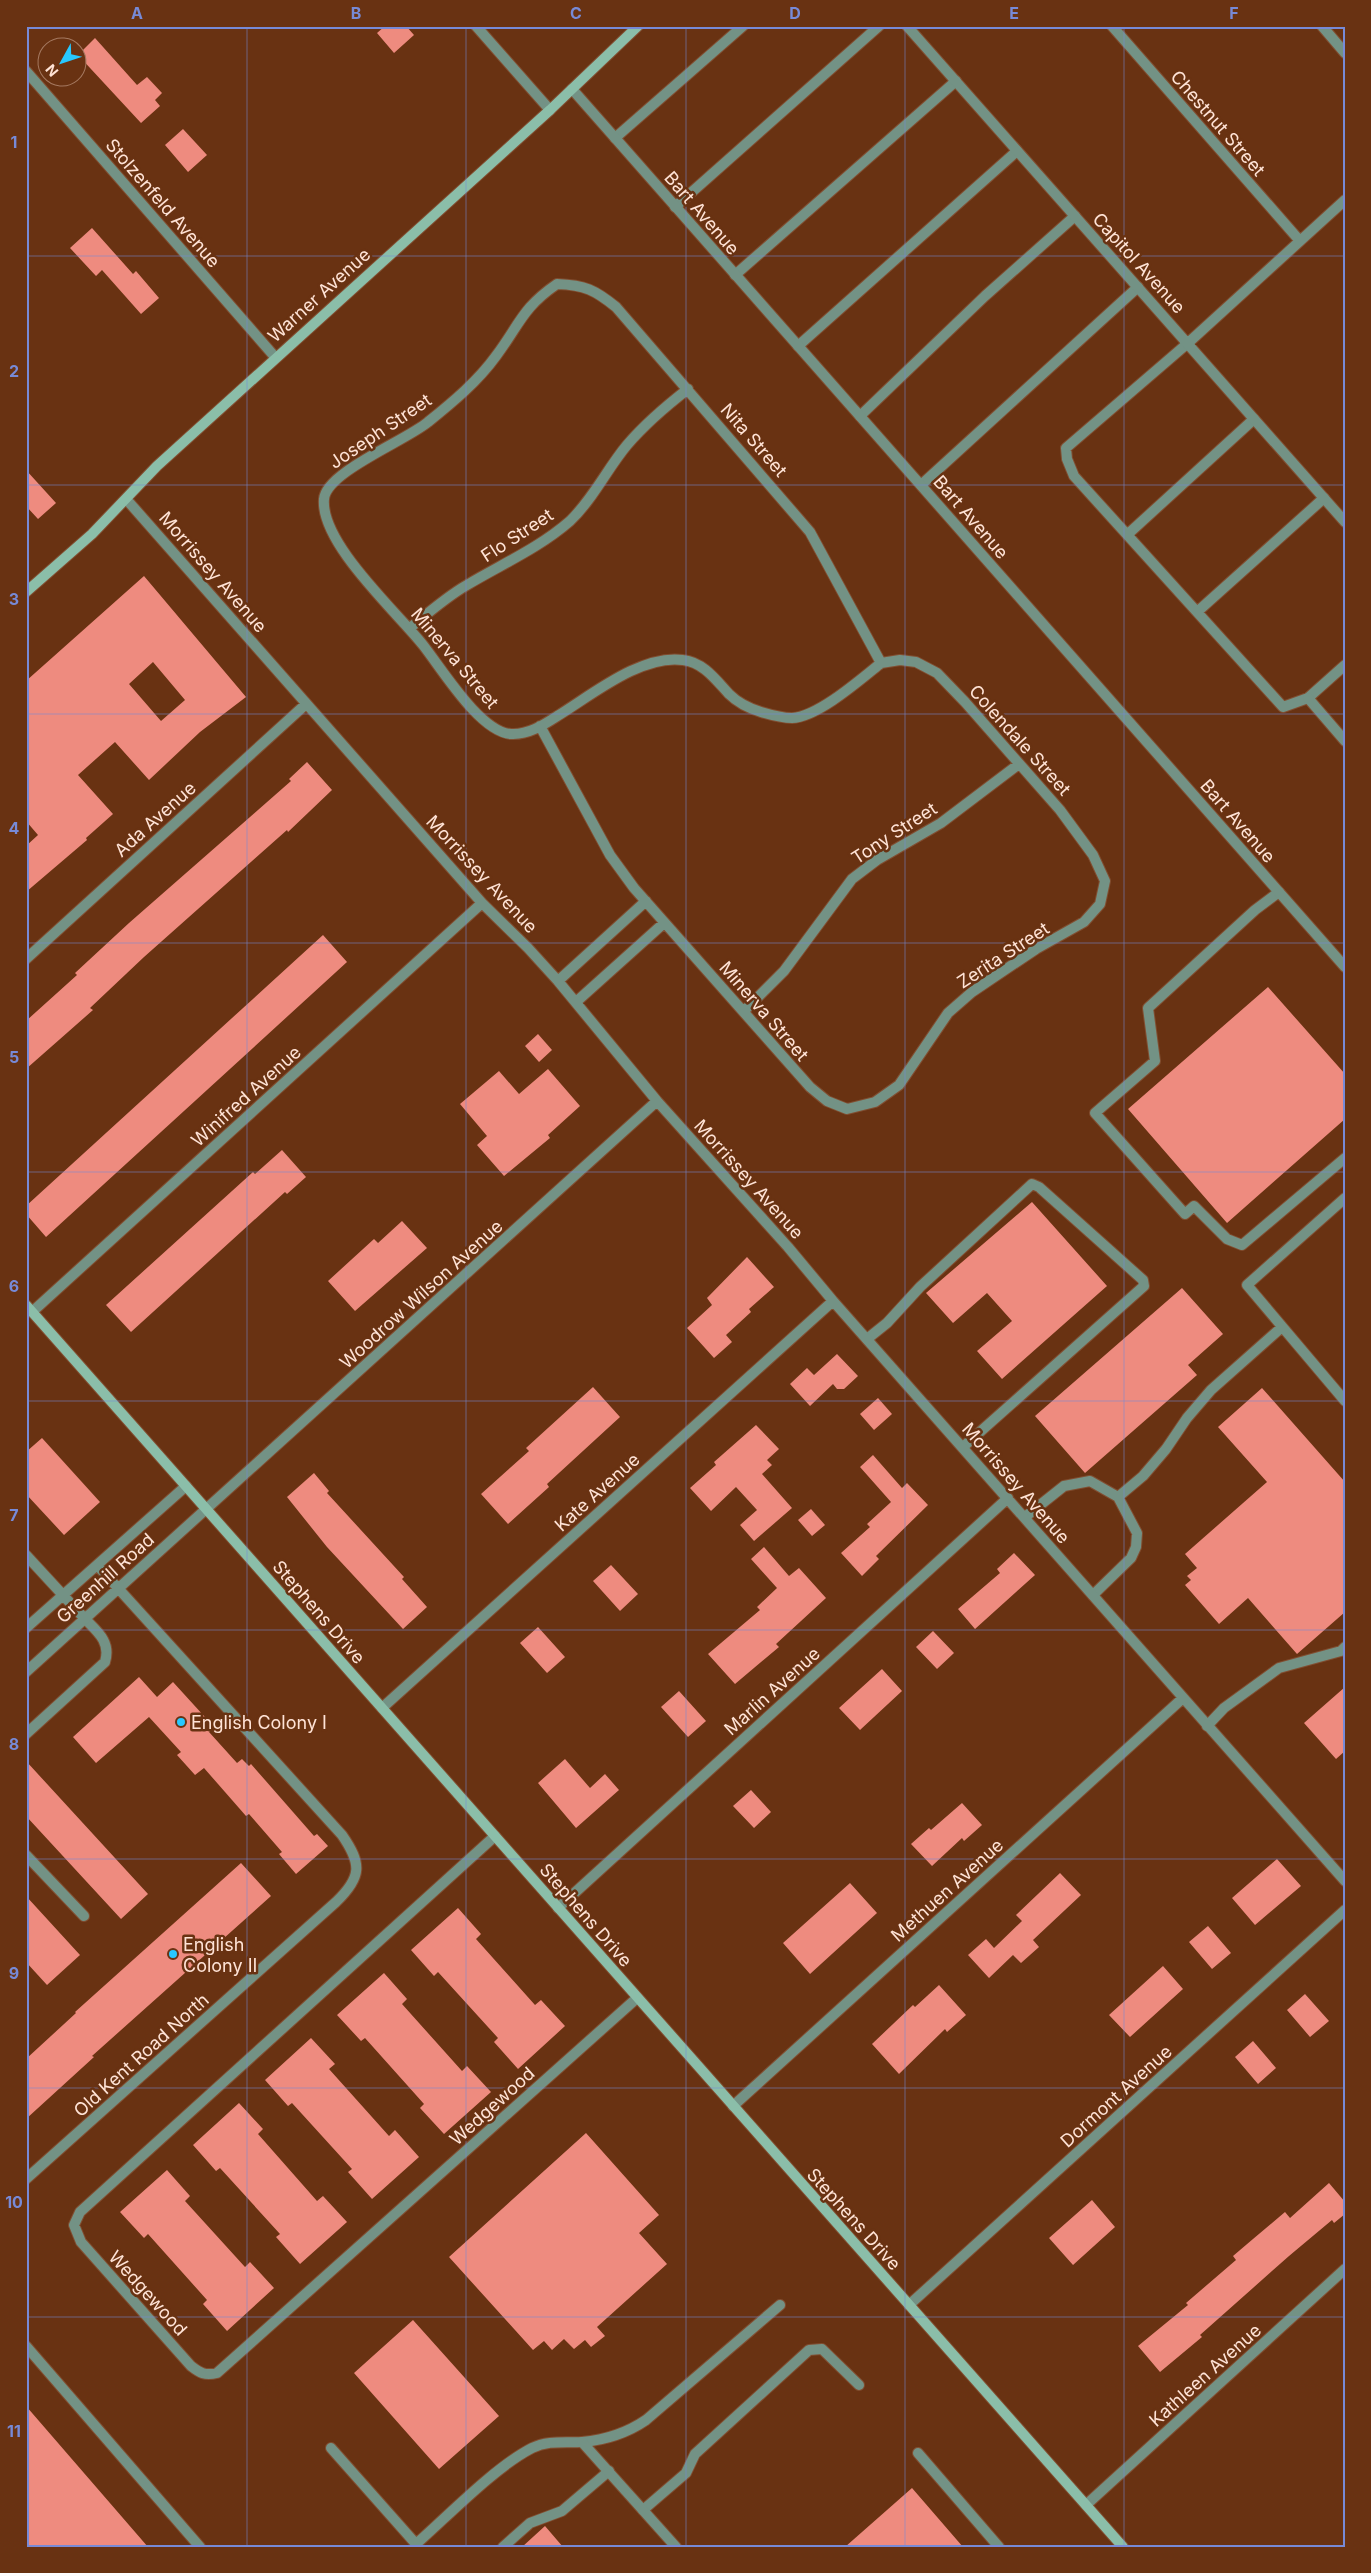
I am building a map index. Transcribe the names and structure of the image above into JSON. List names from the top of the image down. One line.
{"streets":{"street":["Chestnut Street","Stolzenfeld Avenue","Bart Avenue","Capitol Avenue","Warner Avenue","Joseph Street","Nita Street","Flo Street","Morrissey Avenue","Minerva Street","Colendale Street","Ada Avenue","Tony Street","Zerita Street","Winifred Avenue","Woodrow Wilson Avenue","Kate Avenue","Greenhill Road","Stephens Drive","Marlin Avenue","Methuen Avenue","Old Kent Road North","Dormont Avenue","Wedgewood","Kathleen Avenue"]},"crossings":[["Stolzenfeld Avenue","Warner Avenue"],["Bart Avenue","Warner Avenue"],["Warner Avenue","Morrissey Avenue"],["Joseph Street","Nita Street"],["Joseph Street","Minerva Street"],["Nita Street","Flo Street"],["Nita Street","Colendale Street"],["Flo Street","Minerva Street"],["Morrissey Avenue","Ada Avenue"],["Morrissey Avenue","Winifred Avenue"],["Morrissey Avenue","Woodrow Wilson Avenue"],["Morrissey Avenue","Kate Avenue"],["Morrissey Avenue","Marlin Avenue"],["Morrissey Avenue","Methuen Avenue"],["Minerva Street","Tony Street"],["Minerva Street","Zerita Street"],["Colendale Street","Tony Street"],["Colendale Street","Zerita Street"],["Winifred Avenue","Stephens Drive"],["Woodrow Wilson Avenue","Greenhill Road"],["Woodrow Wilson Avenue","Stephens Drive"],["Kate Avenue","Stephens Drive"],["Greenhill Road","Stephens Drive"],["Greenhill Road","Old Kent Road North"],["Stephens Drive","Marlin Avenue"],["Stephens Drive","Methuen Avenue"],["Stephens Drive","Dormont Avenue"],["Stephens Drive","Wedgewood"],["Stephens Drive","Kathleen Avenue"]],"places":["English Colony I","English Colony II"],"north":"bottom left","grid":{"columns":["A","B","C","D","E","F"],"rows":["1","2","3","4","5","6","7","8","9","10","11"]}}
